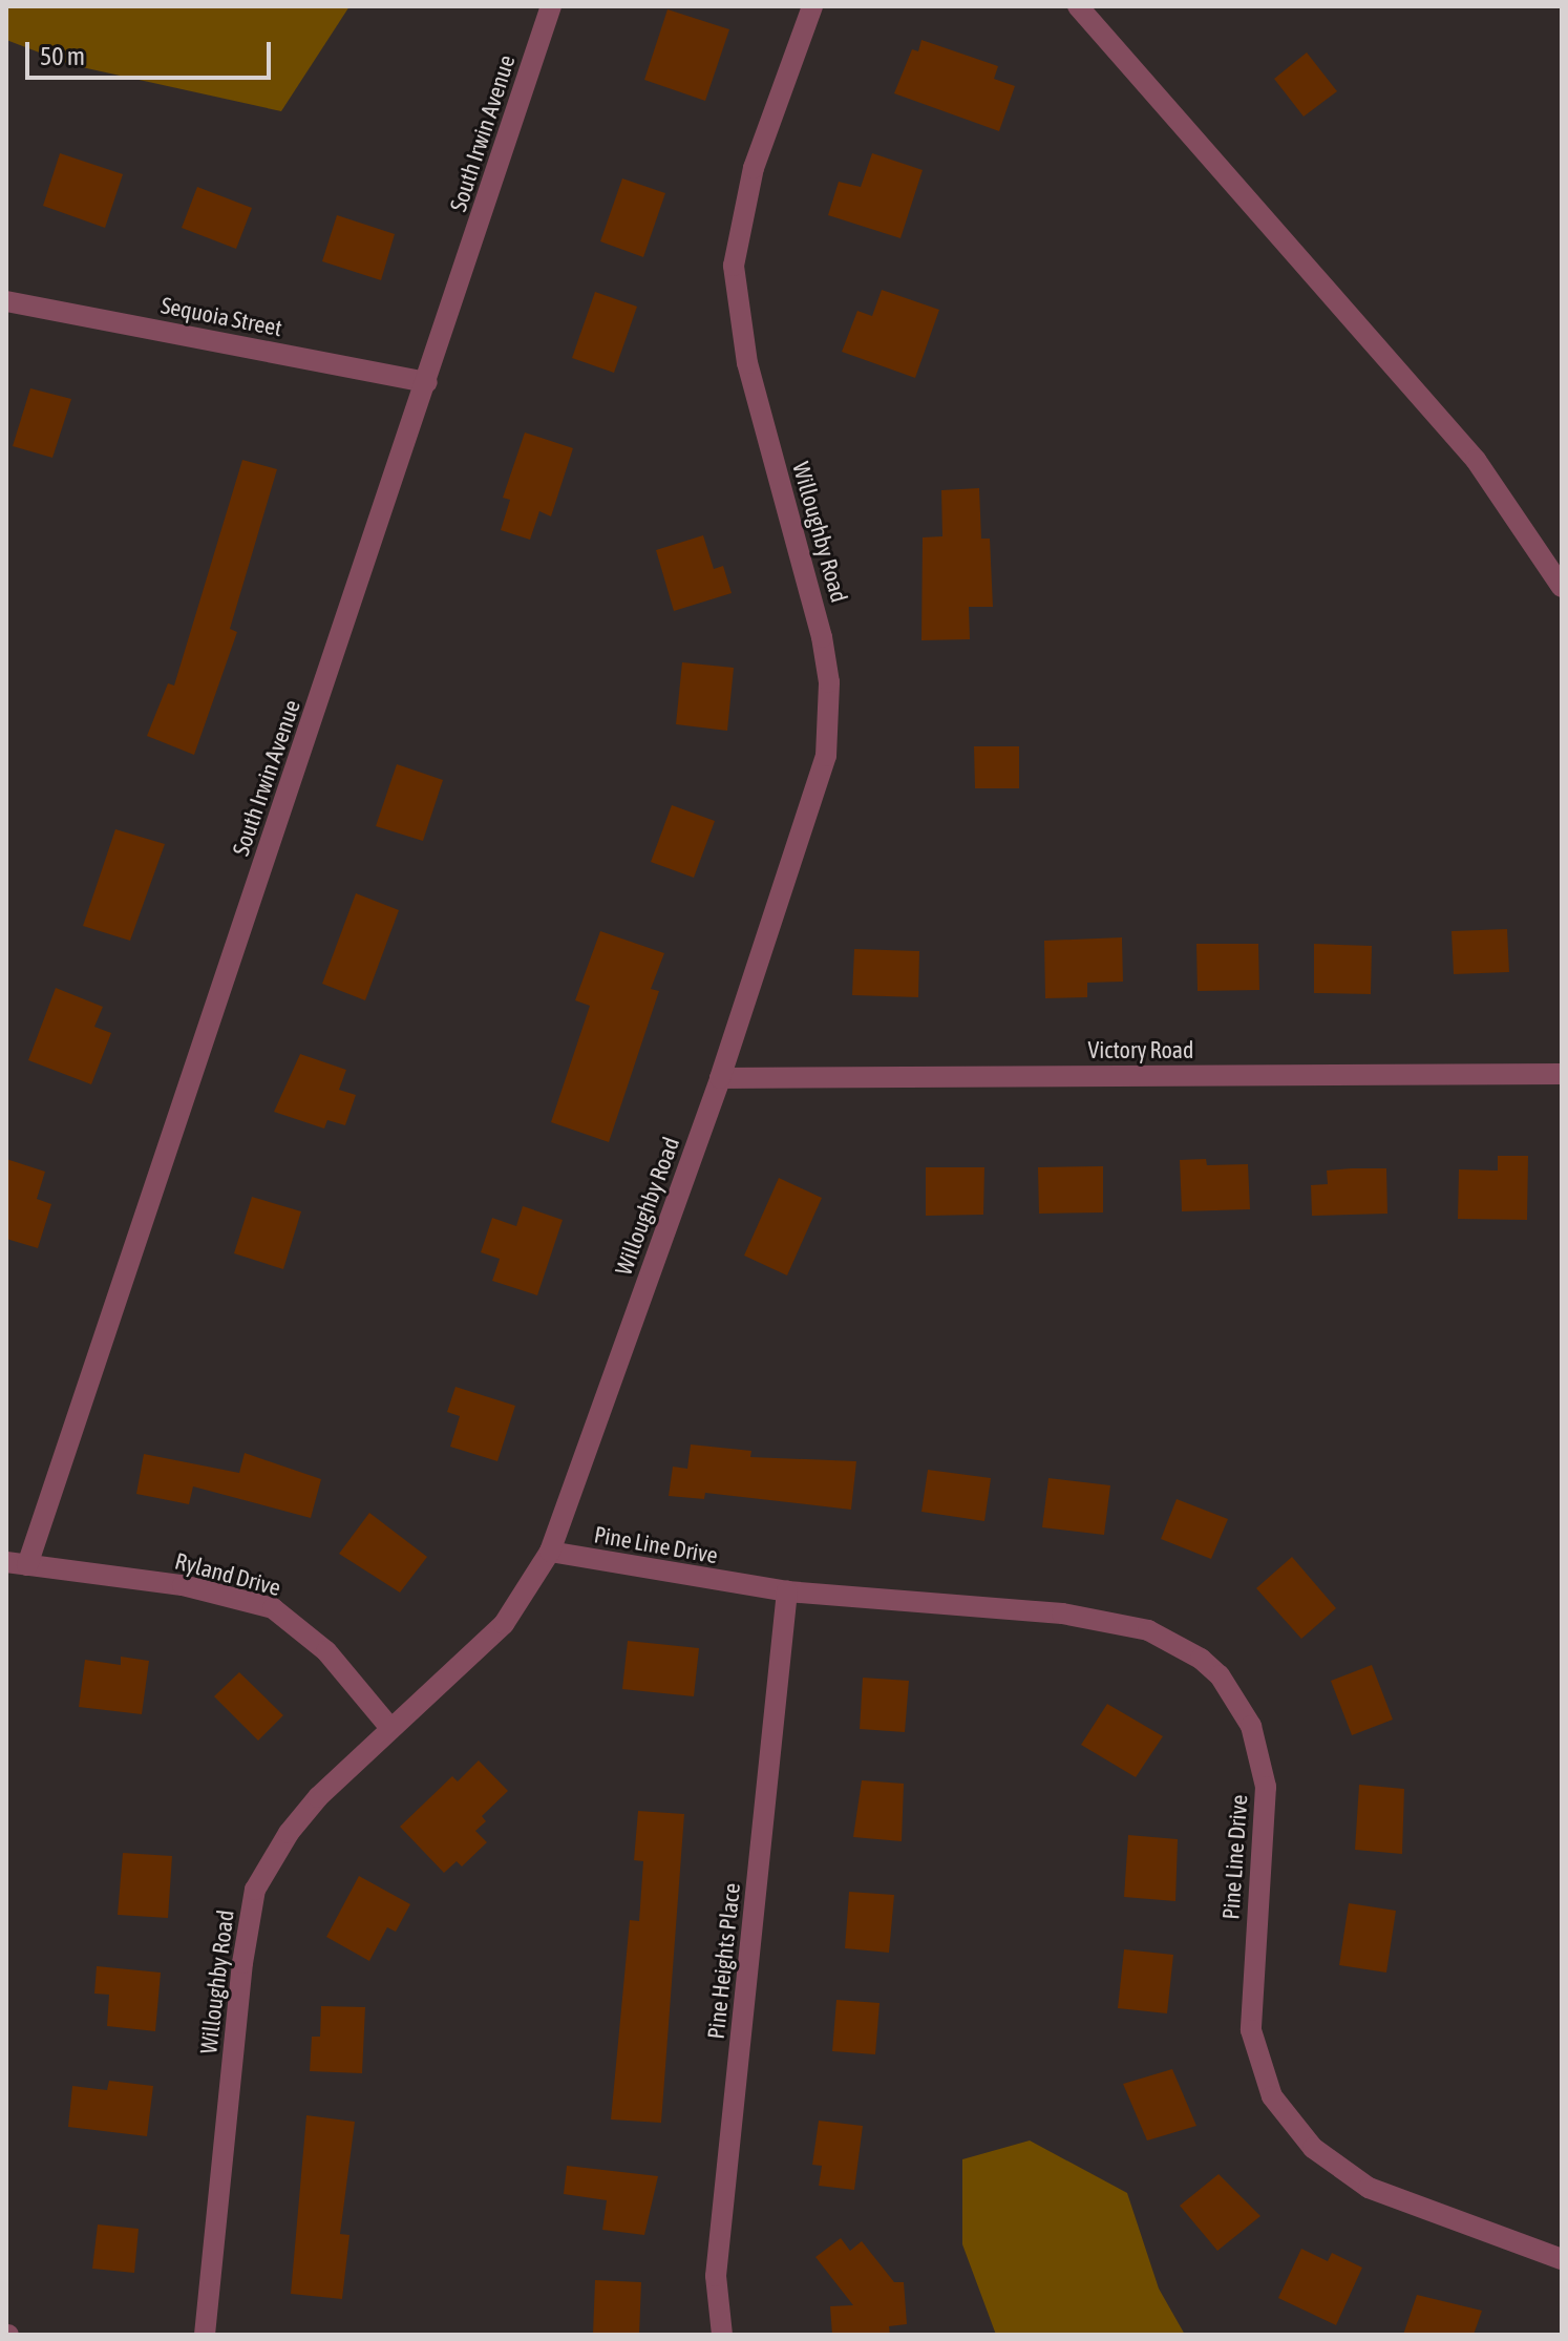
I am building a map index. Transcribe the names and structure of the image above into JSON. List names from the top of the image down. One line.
{"streets":{"street":["South Irwin Avenue","Sequoia Street","Willoughby Road","Victory Road","Pine Line Drive","Ryland Drive","Pine Heights Place"]},"crossings":[["South Irwin Avenue","Sequoia Street"],["South Irwin Avenue","Ryland Drive"],["Willoughby Road","Victory Road"],["Willoughby Road","Pine Line Drive"],["Willoughby Road","Ryland Drive"],["Pine Line Drive","Pine Heights Place"]],"scale_bar":"50 m"}
